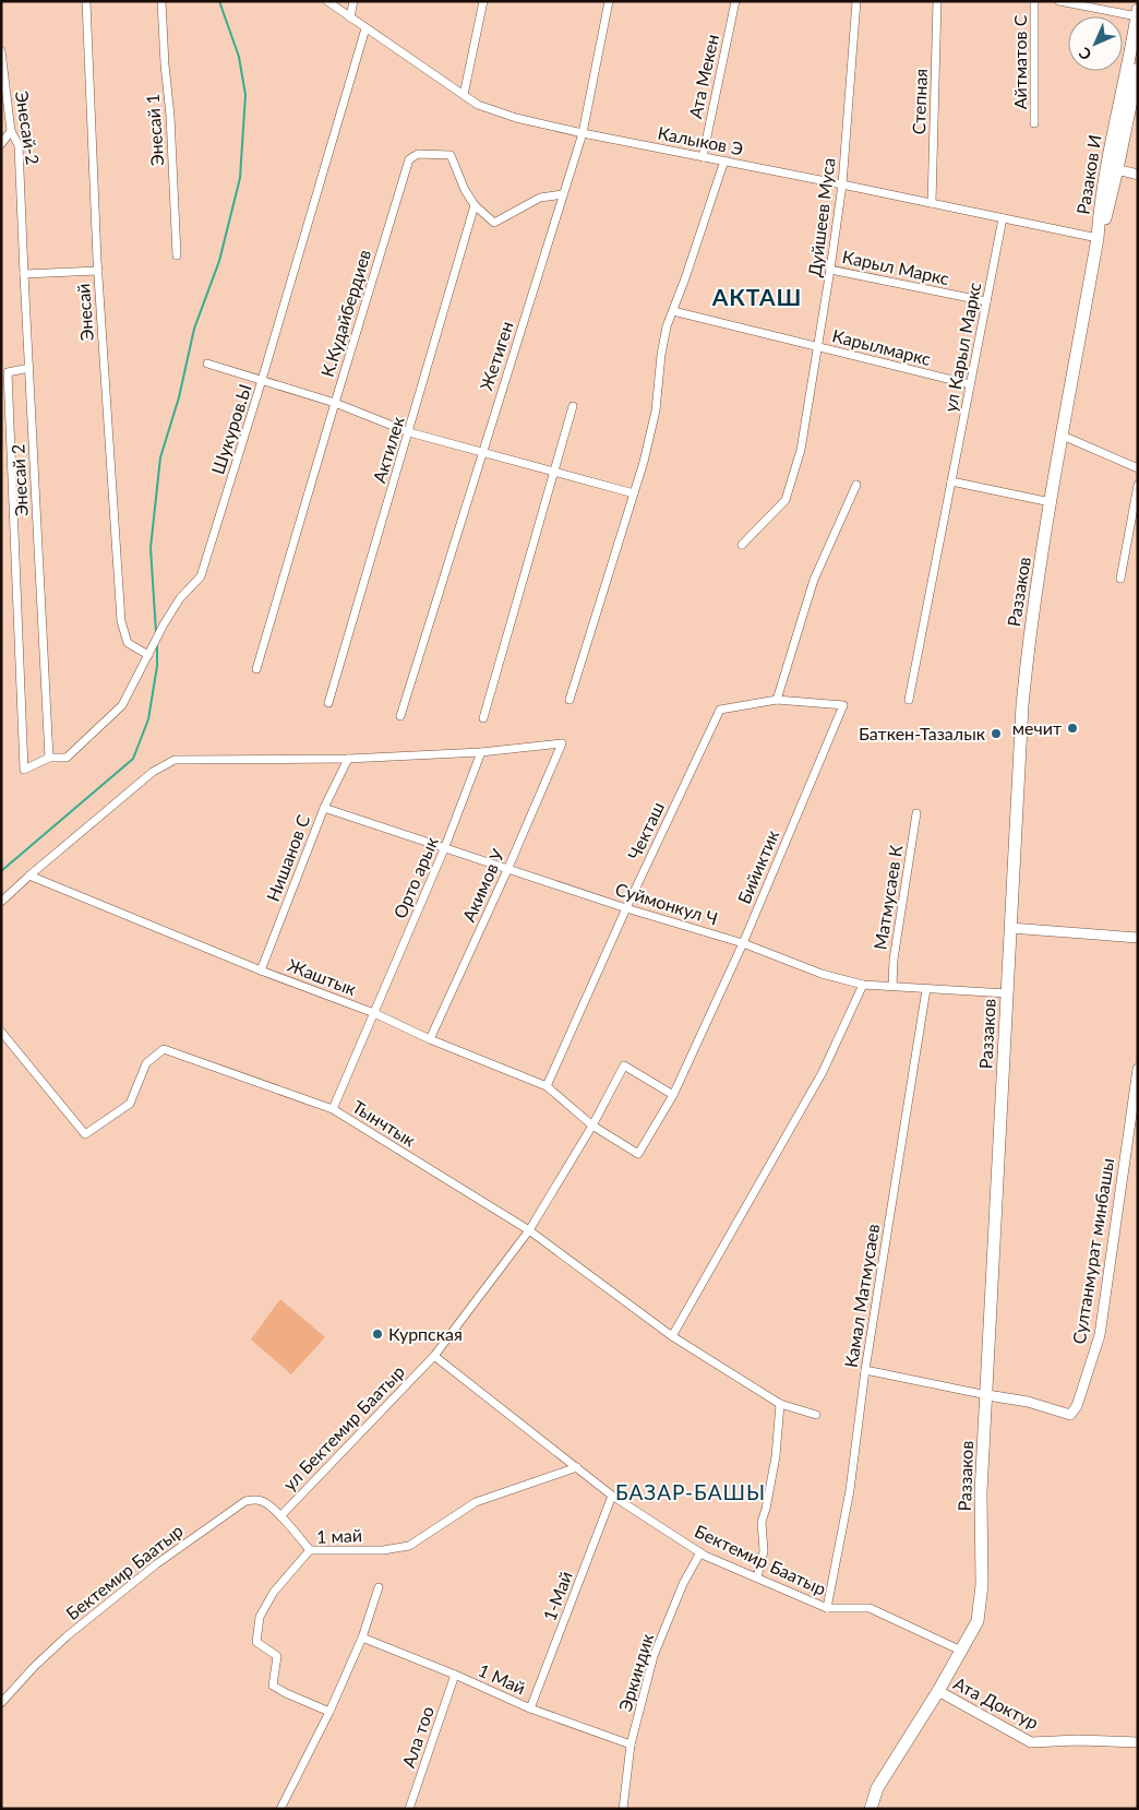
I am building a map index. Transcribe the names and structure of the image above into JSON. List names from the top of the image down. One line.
{"streets":{"main road":["Разаков И","Раззаков"],"street":["Айтматов С","Ата Мекен","Степная","Энесай-2","Энесай 1","Калыков Э","Дуйшеев Муса","Карыл Маркс","Энесай","К.Кудайбердиев","Карылмаркс","ул Карыл Маркс","Жетиген","Шукуров.Ы","Актилек","Энесай 2","Чекташ","Нишанов С","Бийиктик","Орто арык","Акимов У","Матмусаев К","Суймонкул Ч","Жаштык","Тынчтык","Султанмурат минбашы","Камал Матмусаев","ул Бектемир Баатыр","1 май","Бектемир Баатыр","1-Май","Эркиндик","1 Май","Ата Доктур","Ала тоо"]},"crossings":[["Ата Мекен","Калыков Э"],["Степная","Калыков Э"],["Энесай-2","Энесай 2"],["Калыков Э","Разаков И"],["Калыков Э","Дуйшеев Муса"],["Калыков Э","ул Карыл Маркс"],["Калыков Э","Жетиген"],["Калыков Э","Шукуров.Ы"],["Калыков Э","Раззаков"],["Разаков И","Раззаков"],["Дуйшеев Муса","Карыл Маркс"],["Дуйшеев Муса","Карылмаркс"],["Карыл Маркс","ул Карыл Маркс"],["Энесай","Шукуров.Ы"],["К.Кудайбердиев","Жетиген"],["К.Кудайбердиев","Актилек"],["Карылмаркс","ул Карыл Маркс"],["Шукуров.Ы","Энесай 2"],["Раззаков","Суймонкул Ч"],["Раззаков","Султанмурат минбашы"],["Раззаков","Бектемир Баатыр"],["Раззаков","Ата Доктур"],["Чекташ","Бийиктик"],["Чекташ","Суймонкул Ч"],["Чекташ","Жаштык"],["Нишанов С","Суймонкул Ч"],["Нишанов С","Жаштык"],["Бийиктик","Суймонкул Ч"],["Бийиктик","Жаштык"],["Бийиктик","ул Бектемир Баатыр"],["Орто арык","Акимов У"],["Орто арык","Суймонкул Ч"],["Орто арык","Жаштык"],["Орто арык","Тынчтык"],["Акимов У","Суймонкул Ч"],["Акимов У","Жаштык"],["Матмусаев К","Суймонкул Ч"],["Суймонкул Ч","Камал Матмусаев"],["Жаштык","ул Бектемир Баатыр"],["Тынчтык","ул Бектемир Баатыр"],["Камал Матмусаев","Бектемир Баатыр"],["ул Бектемир Баатыр","Бектемир Баатыр"],["1 май","Бектемир Баатыр"],["Бектемир Баатыр","1-Май"],["Бектемир Баатыр","Эркиндик"],["1-Май","1 Май"],["Эркиндик","1 Май"],["1 Май","Ала тоо"]],"districts":["АКТАШ","БАЗАР-БАШЫ"],"places":["мечит","Баткен-Тазалык","Курпская"],"north":"bottom left"}
